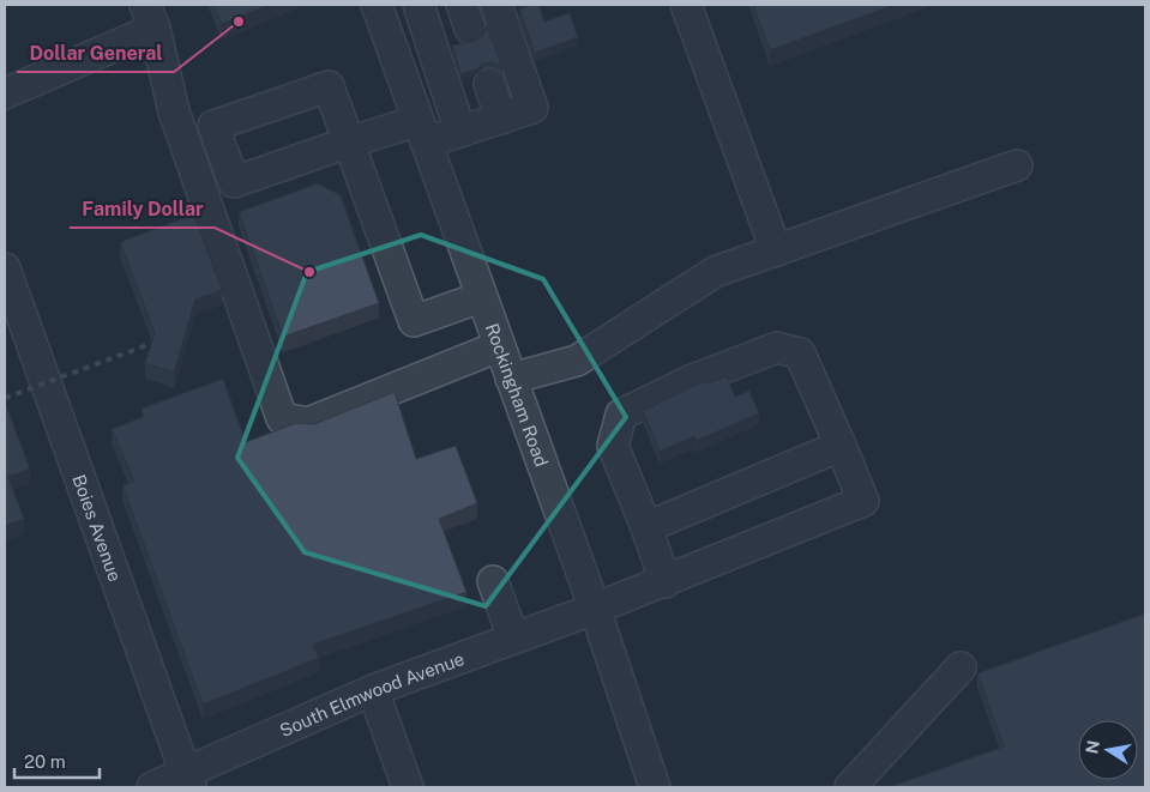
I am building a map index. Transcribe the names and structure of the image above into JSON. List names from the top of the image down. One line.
{"streets":{"street":["Rockingham Road","Boies Avenue","South Elmwood Avenue"]},"crossings":[["Rockingham Road","South Elmwood Avenue"],["Boies Avenue","South Elmwood Avenue"]],"places":["Dollar General","Family Dollar"],"scale_bar":"20 m","north":"left"}
